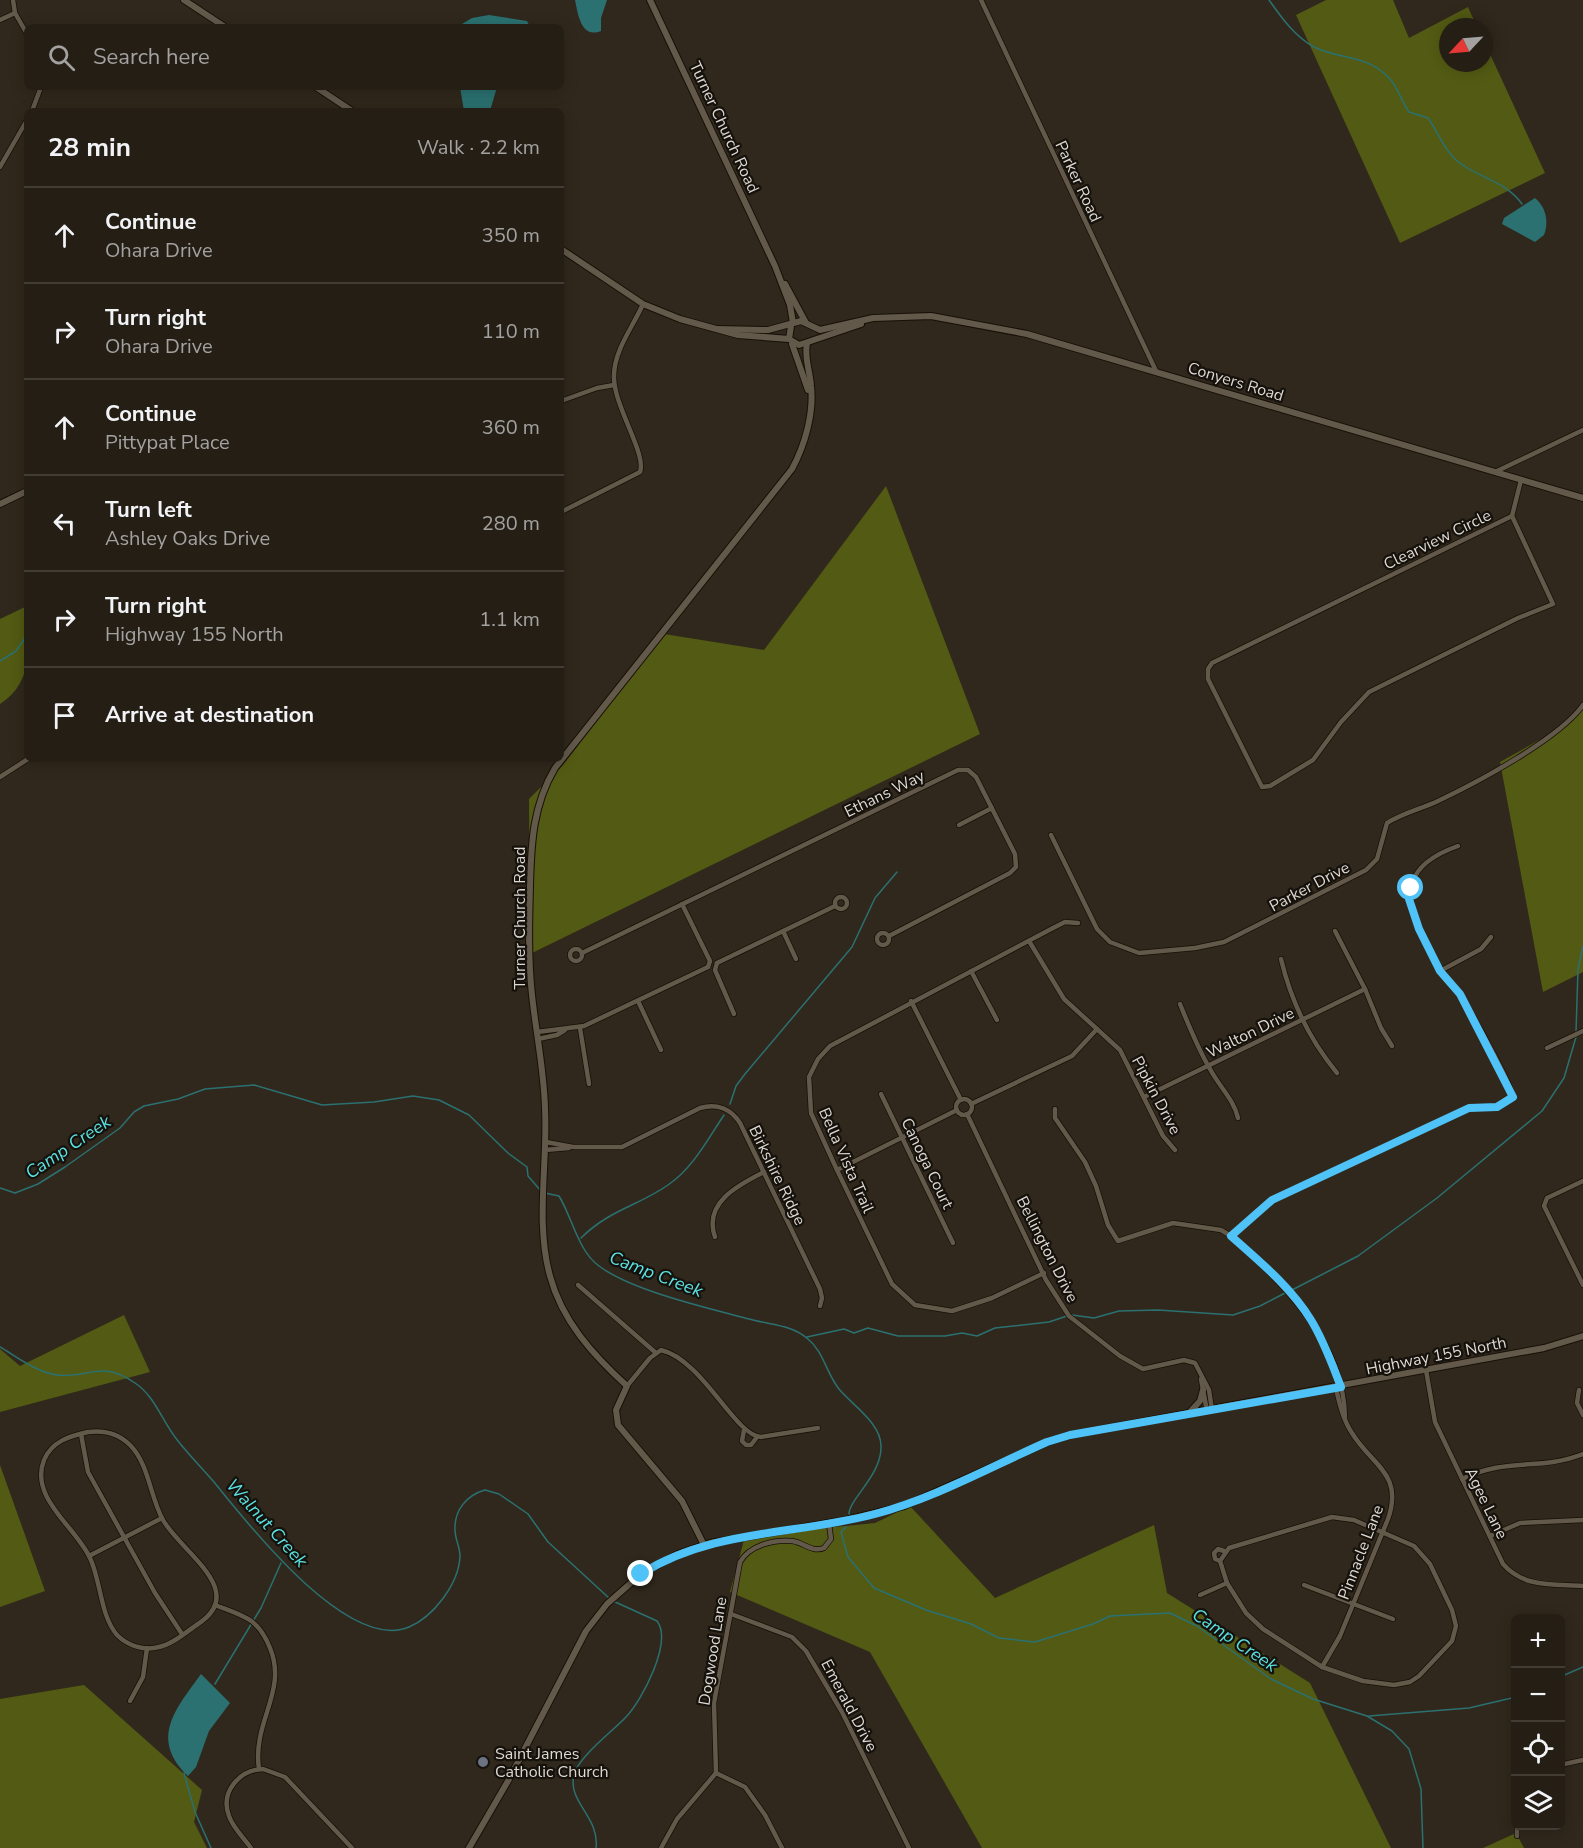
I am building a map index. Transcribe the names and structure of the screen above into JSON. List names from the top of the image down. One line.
{"streets":{"main road":["Turner Church Road","Conyers Road","Highway 155 North"],"street":["Parker Road","Clearview Circle","Ethans Way","Parker Drive","Walton Drive","Pipkin Drive","Bella Vista Trail","Canoga Court","Birkshire Ridge","Bellington Drive","Agee Lane","Pinnacle Lane","Dogwood Lane","Emerald Drive"]},"crossings":[["Turner Church Road","Conyers Road"],["Turner Church Road","Birkshire Ridge"],["Parker Road","Conyers Road"],["Walton Drive","Pipkin Drive"],["Pipkin Drive","Bella Vista Trail"],["Bella Vista Trail","Bellington Drive"],["Highway 155 North","Agee Lane"],["Highway 155 North","Pinnacle Lane"],["Highway 155 North","Dogwood Lane"],["Dogwood Lane","Emerald Drive"]],"water":["Camp Creek","Walnut Creek"],"places":["Saint James Catholic Church"],"north":"bottom left","page":{"search":"Search here","heading":["28 min","Walk · 2.2 km"],"list":[["Continue","Ohara Drive","350 m"],["Turn right","Ohara Drive","110 m"],["Continue","Pittypat Place","360 m"],["Turn left","Ashley Oaks Drive","280 m"],["Turn right","Highway 155 North","1.1 km"],"Arrive at destination"],"map_buttons":["+","−"]}}
